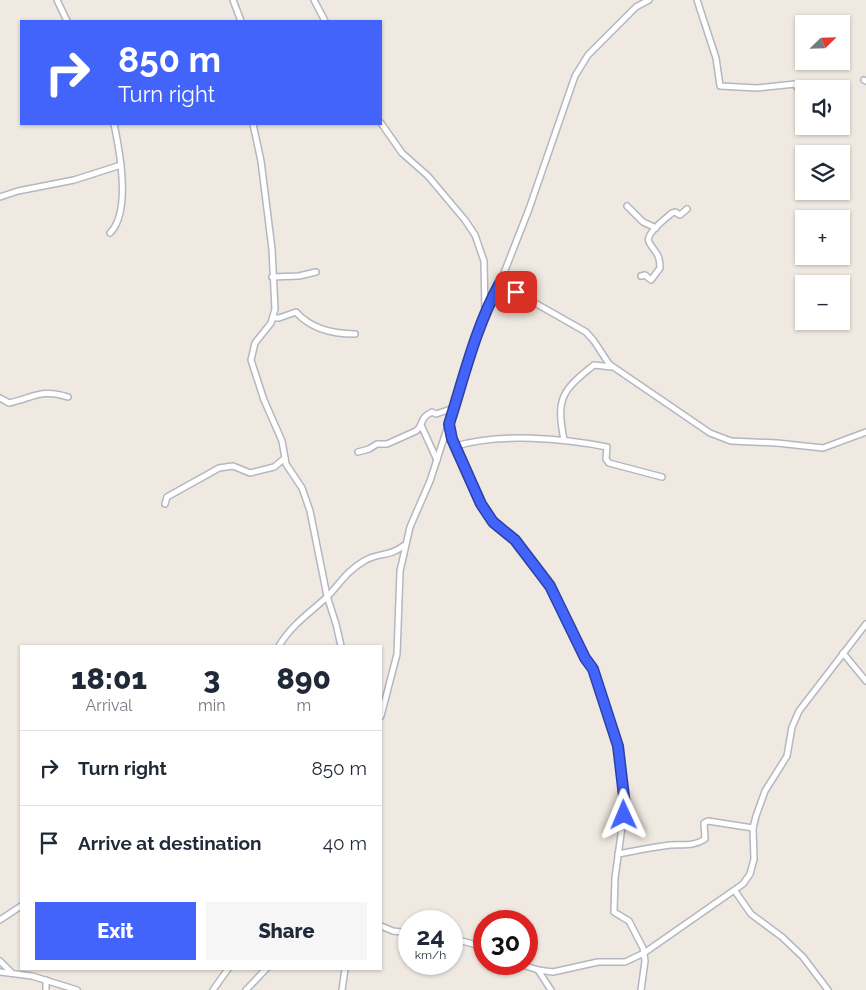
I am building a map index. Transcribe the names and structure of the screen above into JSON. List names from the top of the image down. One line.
{"north":"top right","page":{"map_buttons":["+","−"],"turn":["850 m","Turn right"],"eta":["18:01","Arrival","3","min","890","m"],"list":[{"name":"Turn right","value":"850 m"},{"name":"Arrive at destination","value":"40 m"}],"buttons":["Exit","Share"],"speed":"24 km/h","limit":"30"}}
